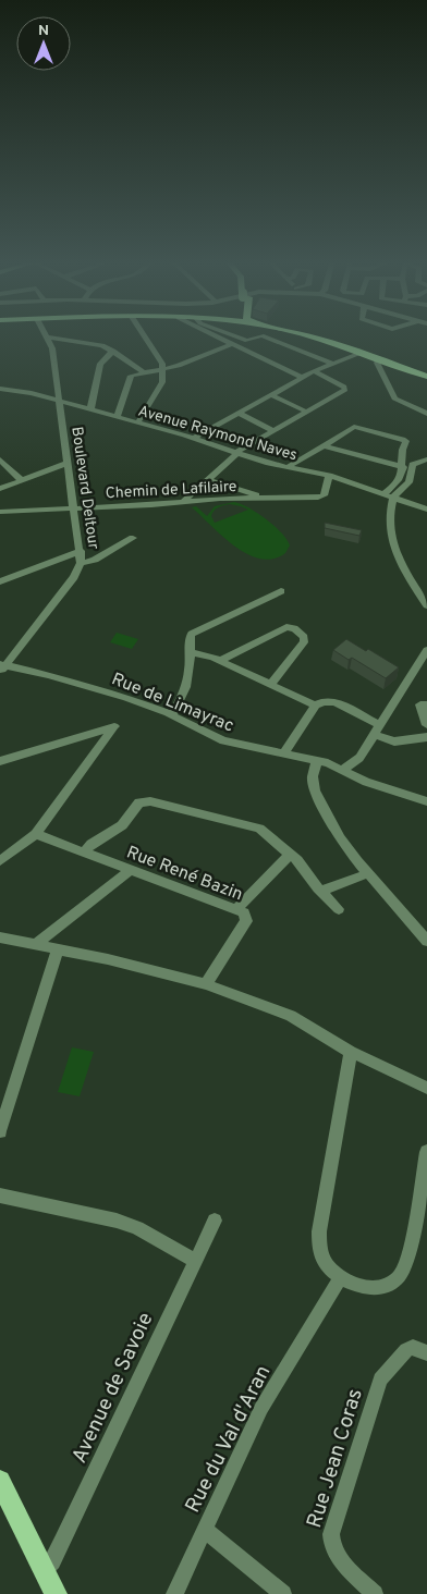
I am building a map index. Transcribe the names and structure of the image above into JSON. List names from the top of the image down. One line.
{"streets":{"street":["Avenue Raymond Naves","Boulevard Deltour","Chemin de Lafilaire","Rue de Limayrac","Rue René Bazin","Avenue de Savoie","Rue du Val d'Aran","Rue Jean Coras"]},"crossings":[["Avenue Raymond Naves","Boulevard Deltour"],["Avenue Raymond Naves","Chemin de Lafilaire"],["Boulevard Deltour","Chemin de Lafilaire"],["Boulevard Deltour","Rue de Limayrac"]],"north":"top"}
